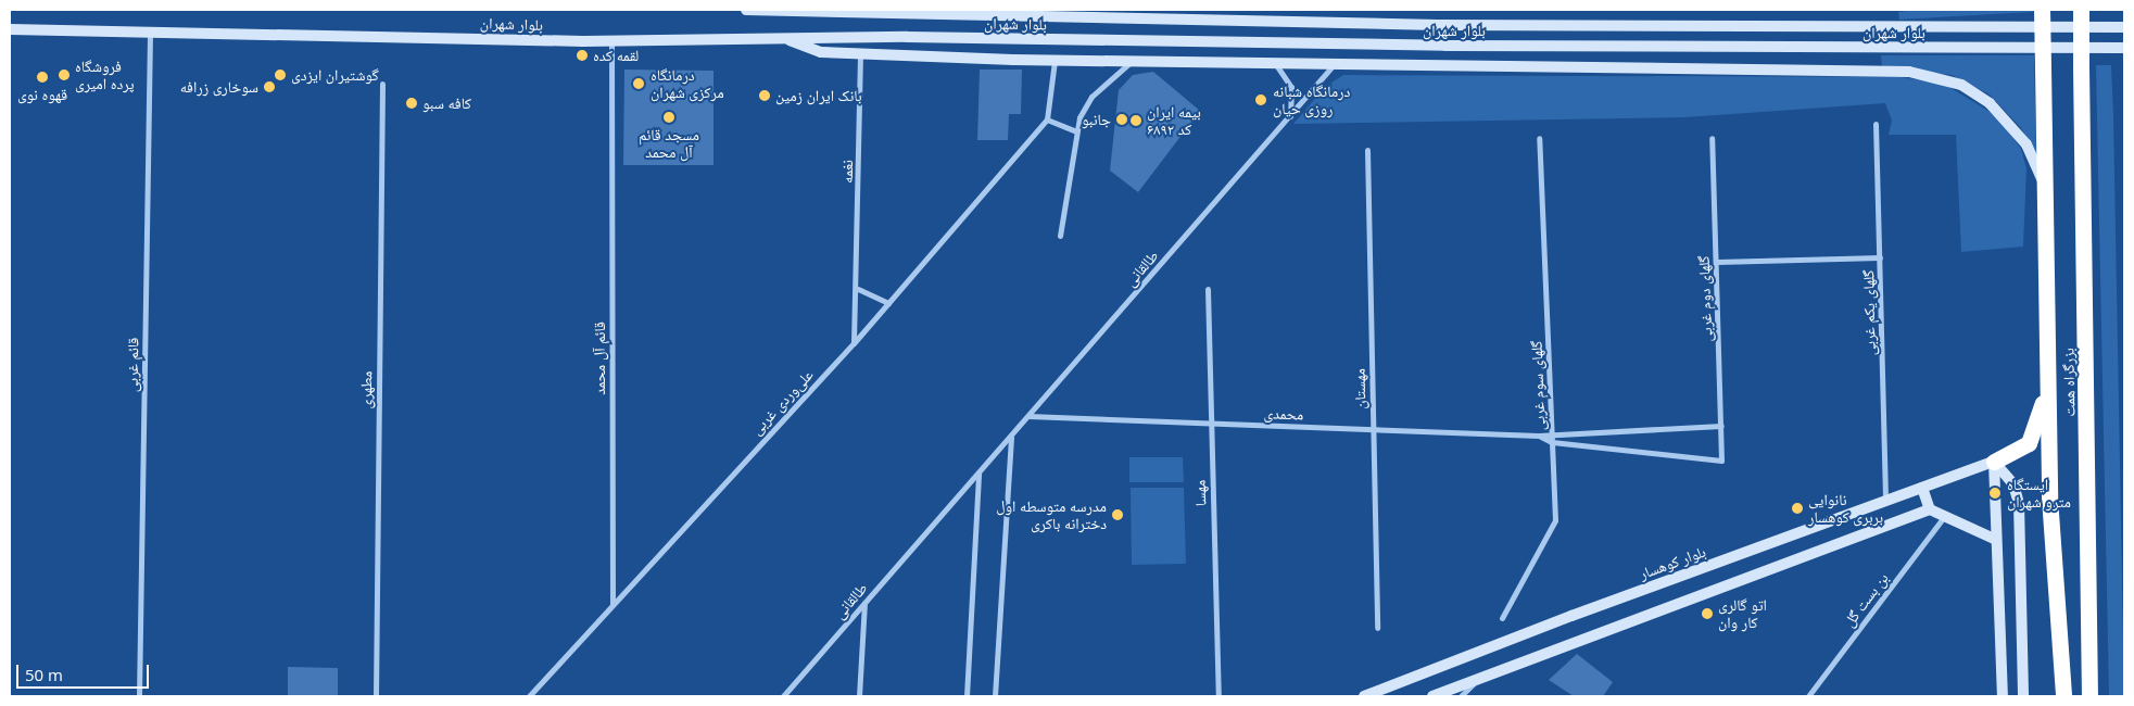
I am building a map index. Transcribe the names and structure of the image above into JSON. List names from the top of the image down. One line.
{"streets":{"highway":["بزرگراه همت"],"main road":["بلوار شهران","بلوار کوهسار"],"street":["نغمه","طالقانی","گلهای دوم غربی","گلهای یکم غربی","قائم آل محمد","قائم غربی","گلهای سوم غربی","مهستان","مطهری","علی‌وردی غربی","محمدی","مهسا","بن بست گل"]},"crossings":[["بلوار شهران","نغمه"],["بلوار شهران","طالقانی"],["بلوار شهران","قائم آل محمد"],["بلوار شهران","قائم غربی"],["نغمه","علی‌وردی غربی"],["طالقانی","محمدی"],["گلهای دوم غربی","گلهای سوم غربی"],["گلهای دوم غربی","محمدی"],["گلهای یکم غربی","بلوار کوهسار"],["قائم آل محمد","علی‌وردی غربی"],["گلهای سوم غربی","محمدی"],["مهستان","محمدی"],["محمدی","مهسا"]],"places":["لقمه کده","فروشگاه پرده امیری","گوشتیران ایزدی","قهوه نوی","درمانگاه مرکزی شهران","سوخاری زرافه","بانک ایران زمین","درمانگاه شبانه روزی حیان","کافه سبو","مسجد قائم آل محمد","جانبو","بیمه ایران کد ۶۸۹۲","ایستگاه مترو شهران","نانوایی بربری کوهسار","مدرسه متوسطه اول دخترانه باکری","اتو گالری کار وان"],"scale_bar":"50 m"}
